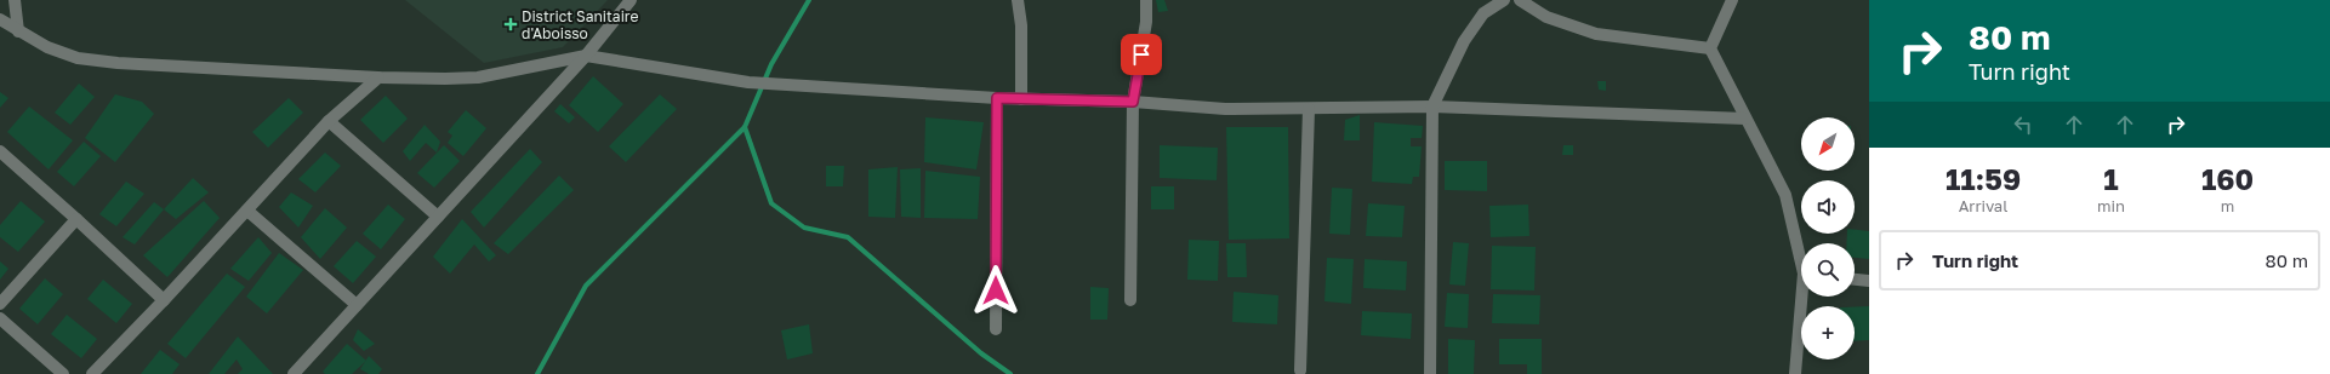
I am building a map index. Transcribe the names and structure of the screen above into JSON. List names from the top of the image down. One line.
{"places":{"health":["District Sanitaire d'Aboisso"]},"north":"bottom left","page":{"turn":["80 m","Turn right"],"map_buttons":"+","eta":["11:59","Arrival","1","min","160","m"],"list":[{"name":"Turn right","value":"80 m"}]}}
